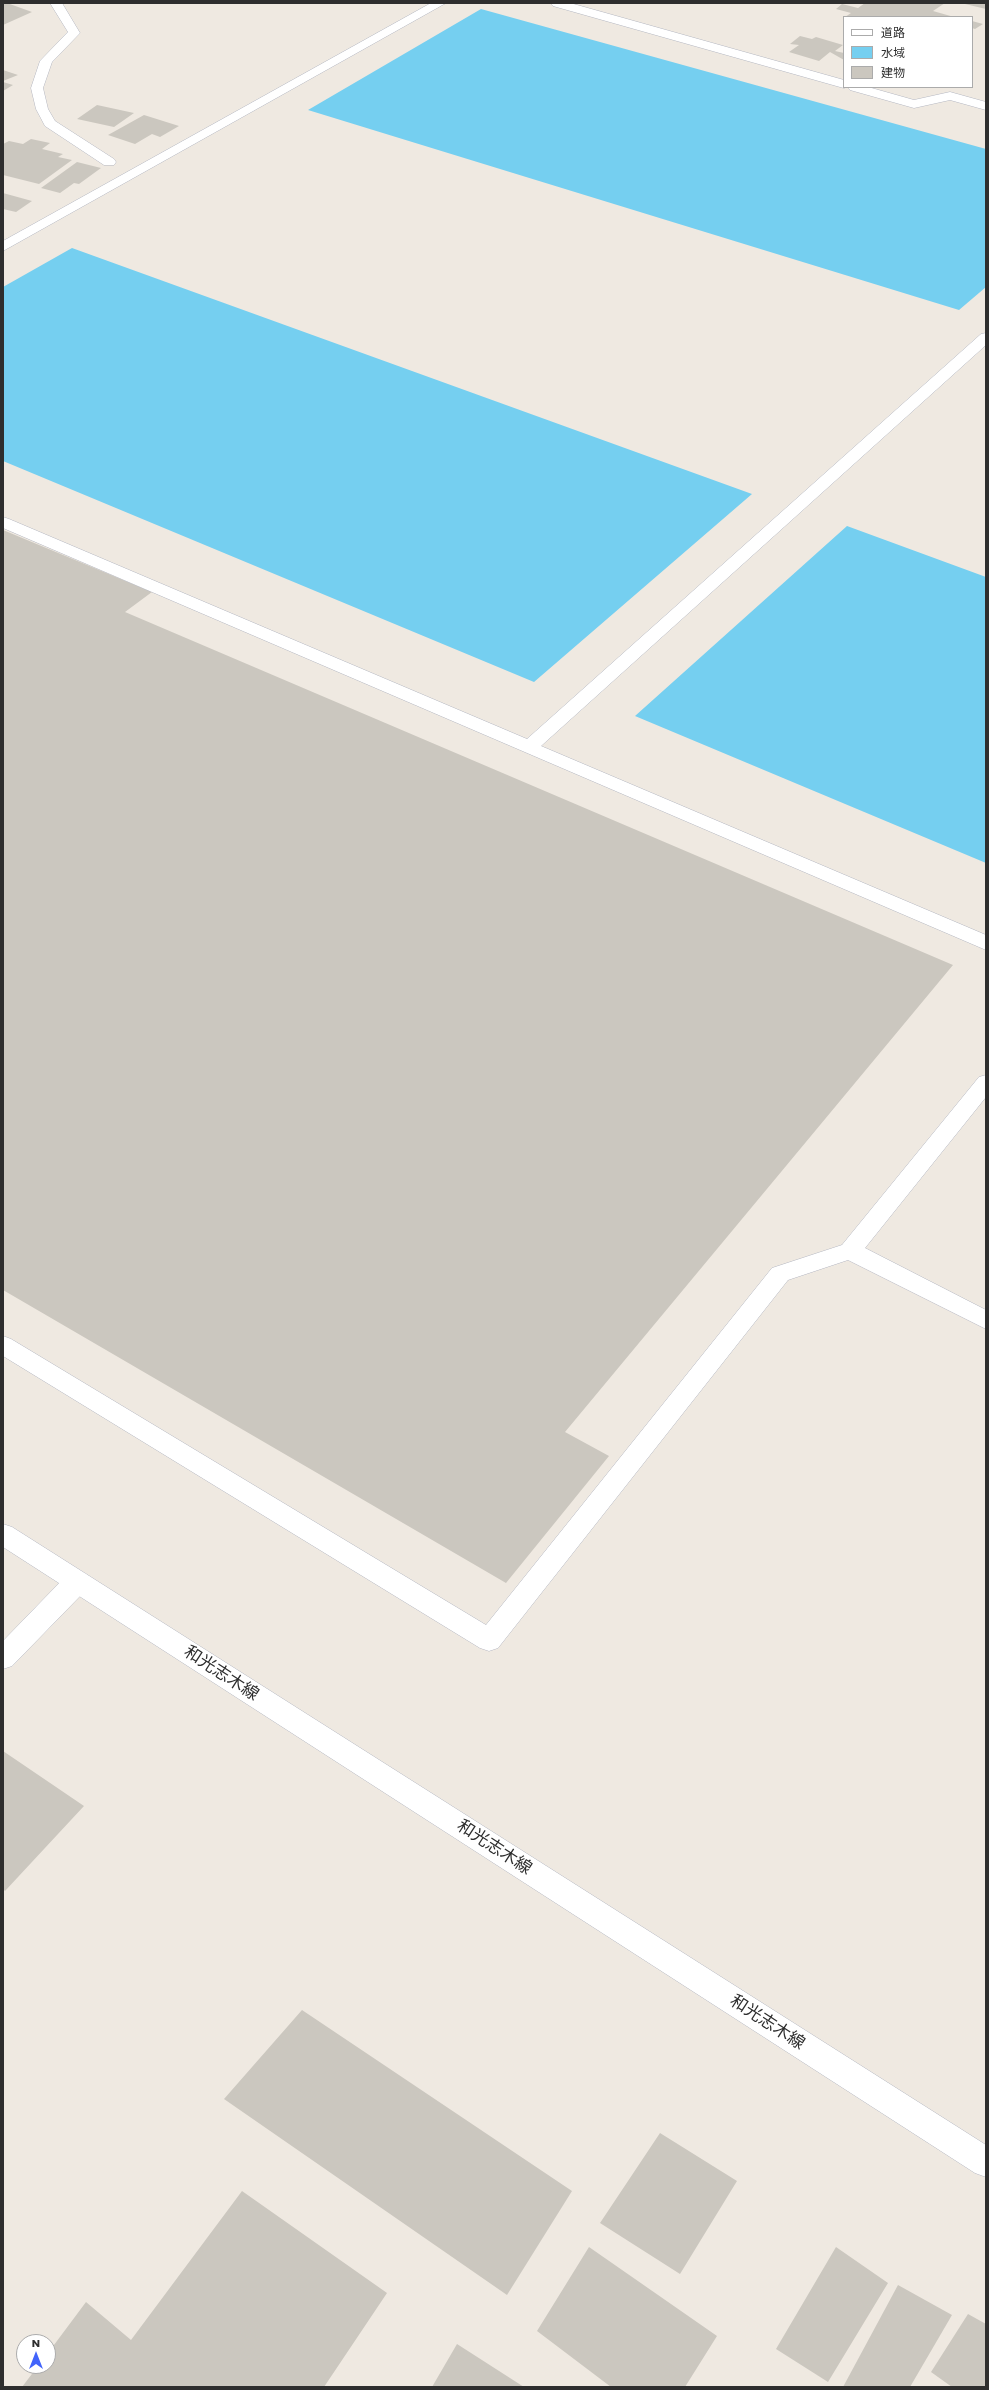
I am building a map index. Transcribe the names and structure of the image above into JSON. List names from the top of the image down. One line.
{"streets":{"main road":["和光志木線"]},"legend":["道路","水域","建物"],"north":"top"}
